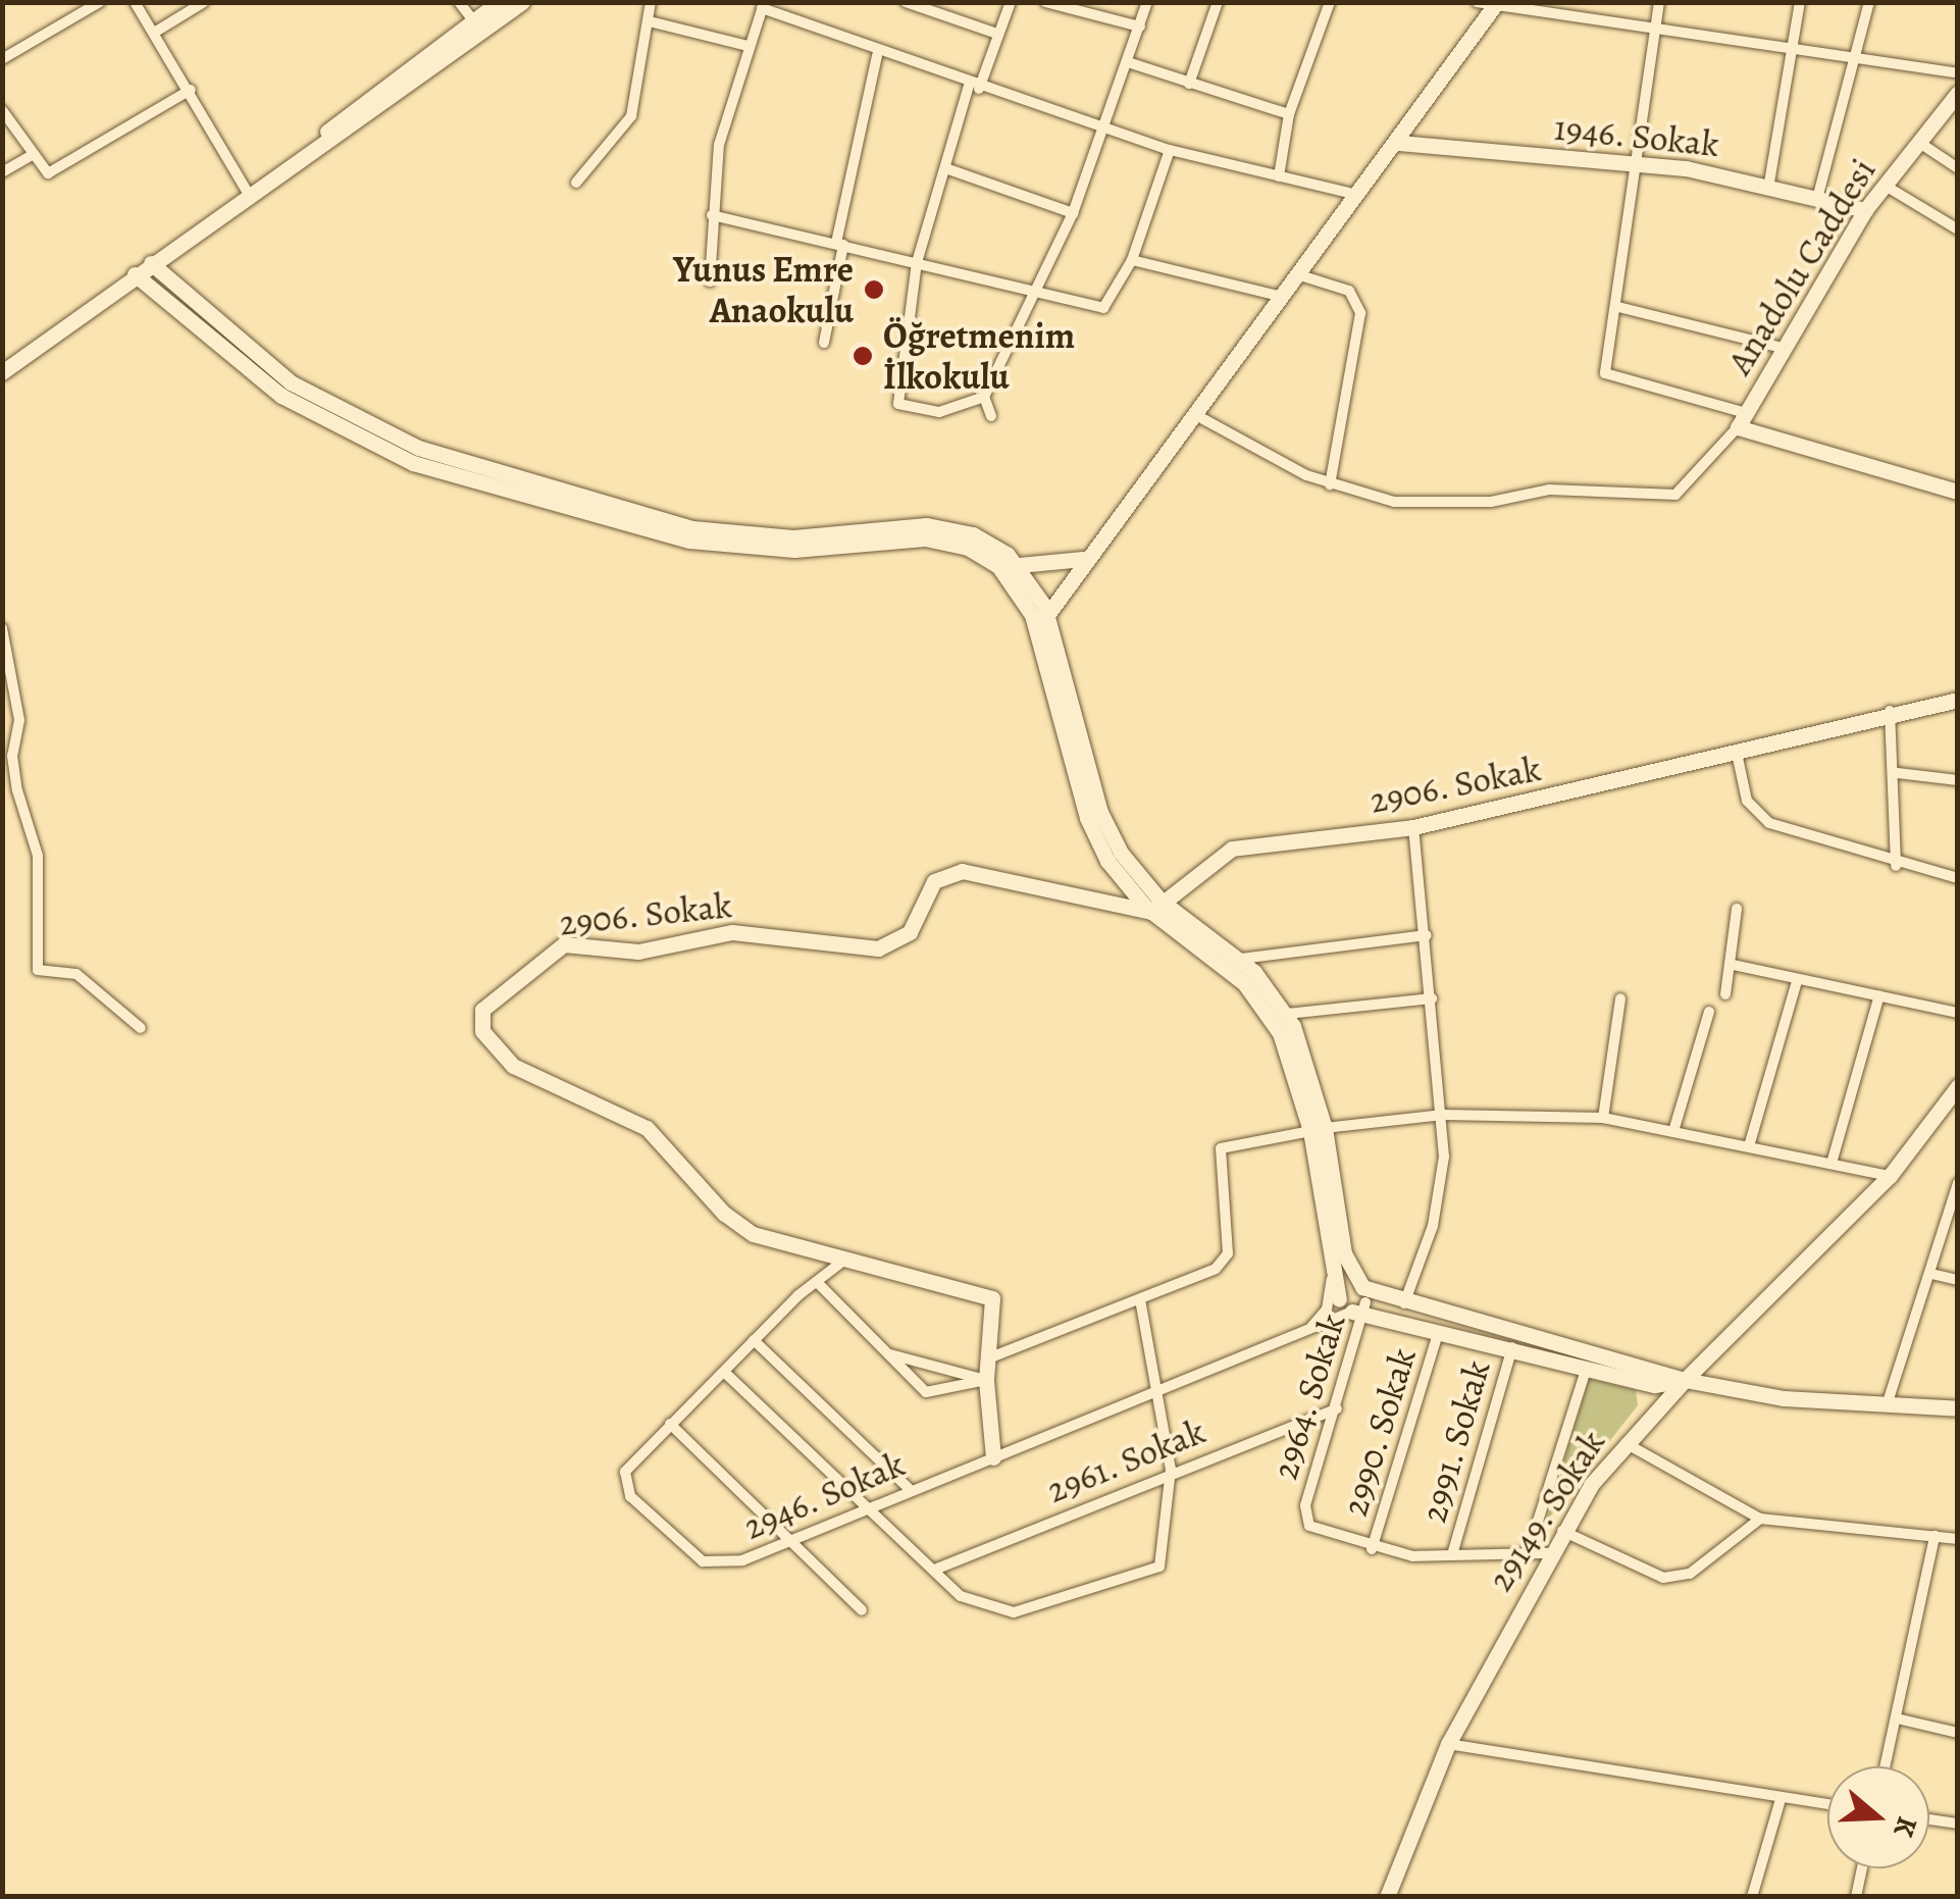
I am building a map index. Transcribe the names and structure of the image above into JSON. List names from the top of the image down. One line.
{"streets":{"street":["1946. Sokak","Anadolu Caddesi","2906. Sokak","2964. Sokak","2990. Sokak","2991. Sokak","2961. Sokak","2946. Sokak","29149. Sokak"]},"crossings":[["1946. Sokak","Anadolu Caddesi"],["2906. Sokak","2946. Sokak"],["2964. Sokak","2990. Sokak"],["2964. Sokak","2991. Sokak"],["2964. Sokak","2961. Sokak"],["2964. Sokak","2946. Sokak"],["2964. Sokak","29149. Sokak"]],"places":["Yunus Emre Anaokulu","Öğretmenim İlkokulu"],"north":"right"}
